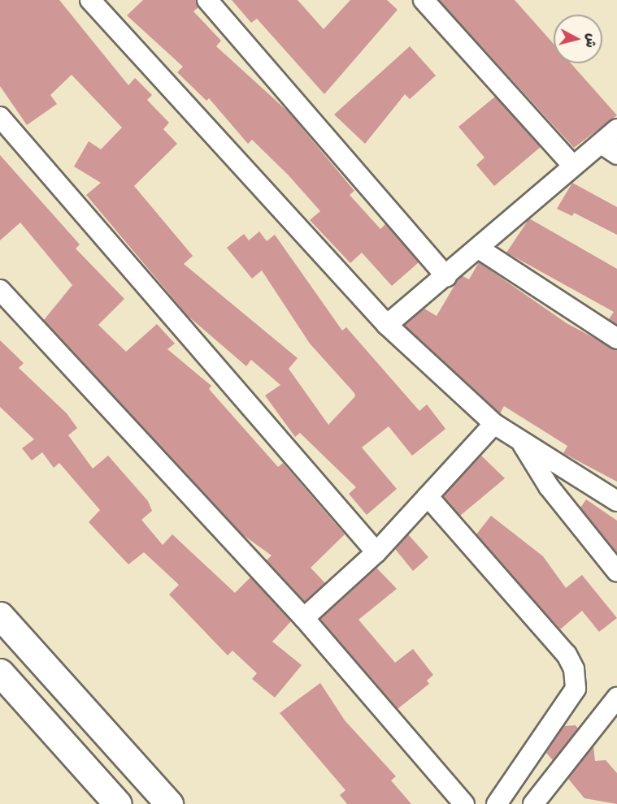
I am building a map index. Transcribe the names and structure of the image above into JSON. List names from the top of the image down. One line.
{"north":"right"}
